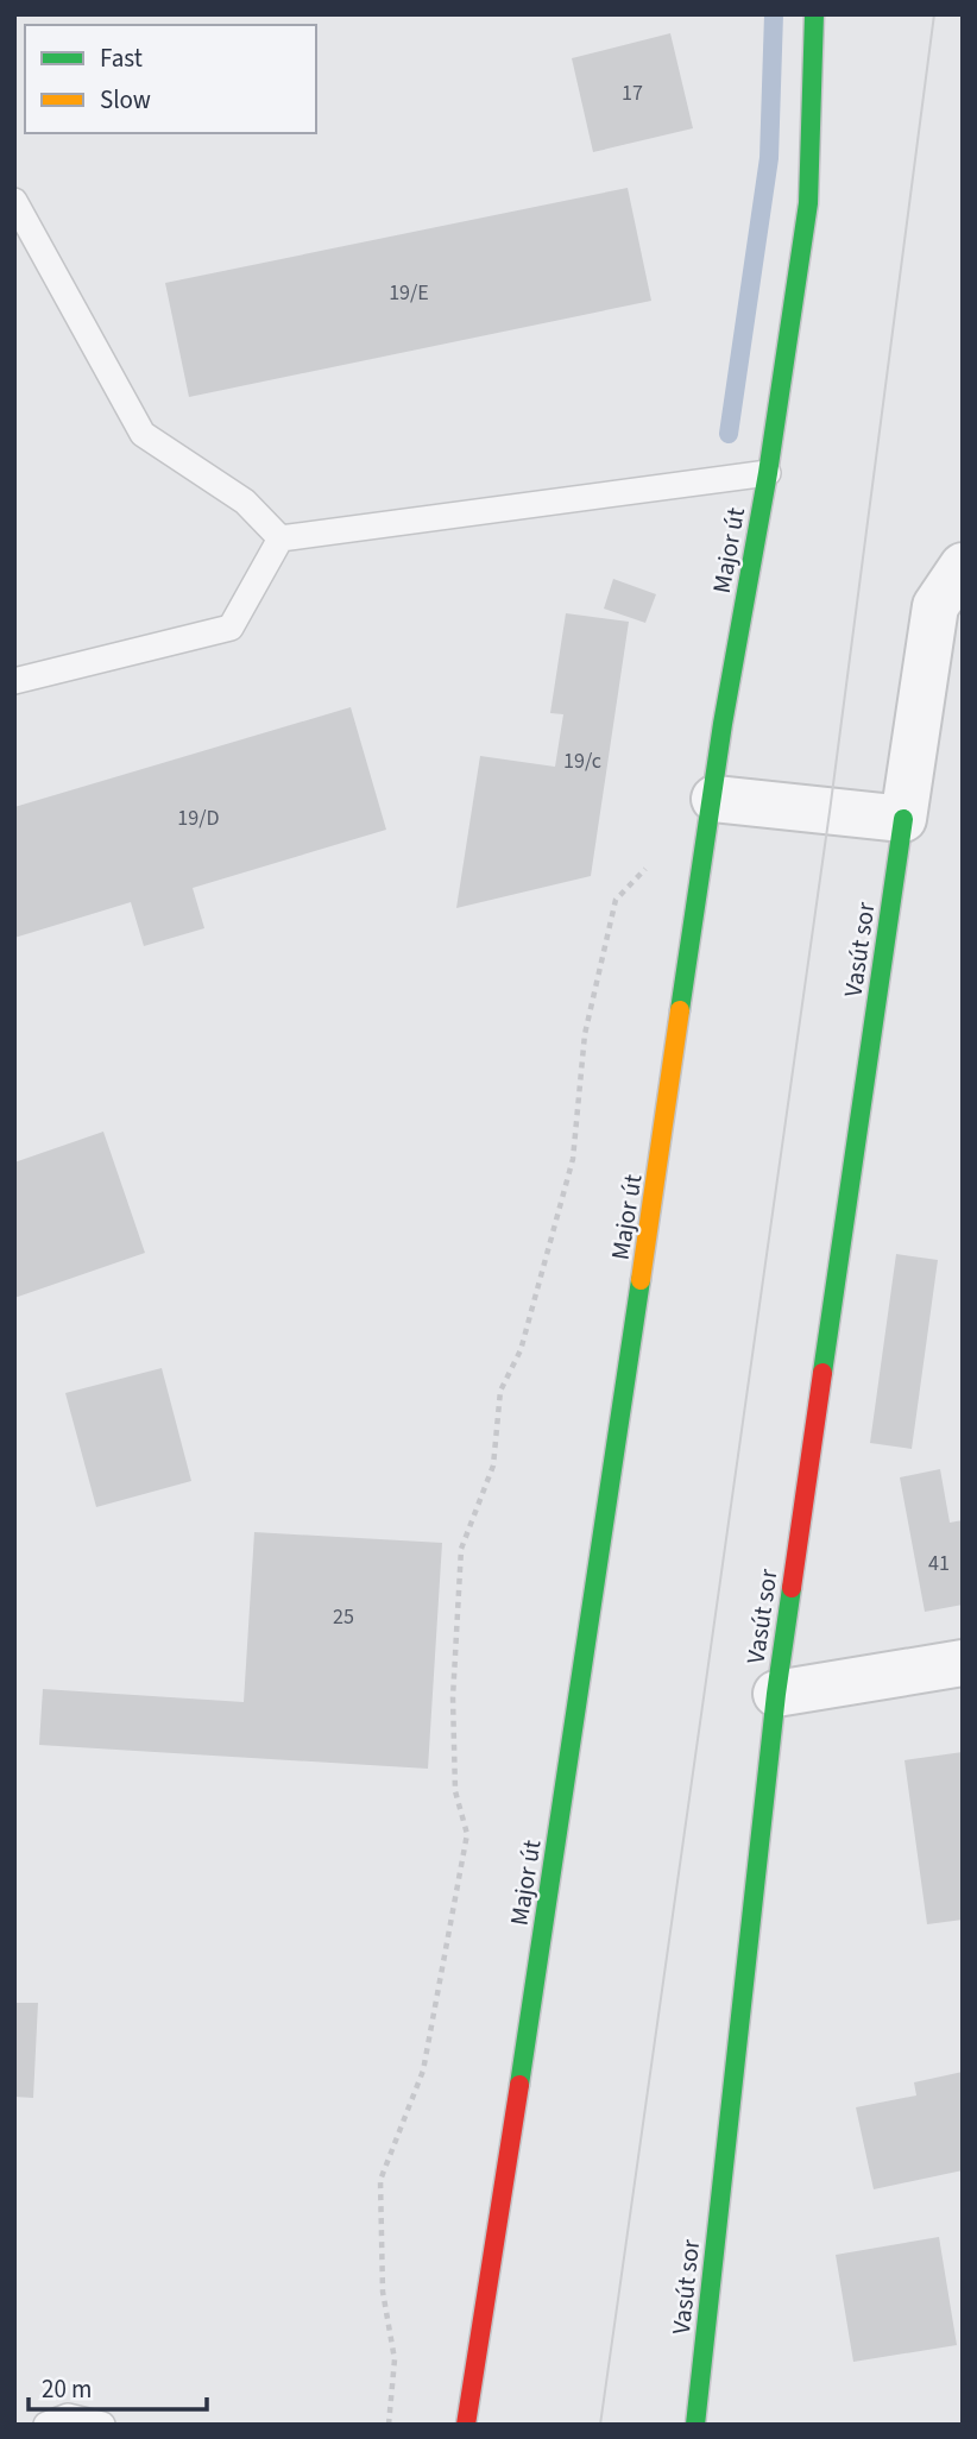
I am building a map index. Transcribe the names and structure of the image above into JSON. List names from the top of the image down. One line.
{"streets":{"street":["Major út","Vasút sor"]},"house_numbers":["17","19/E","19/c","19/D","41","25"],"legend":["Fast","Slow"],"scale_bar":"20 m"}
